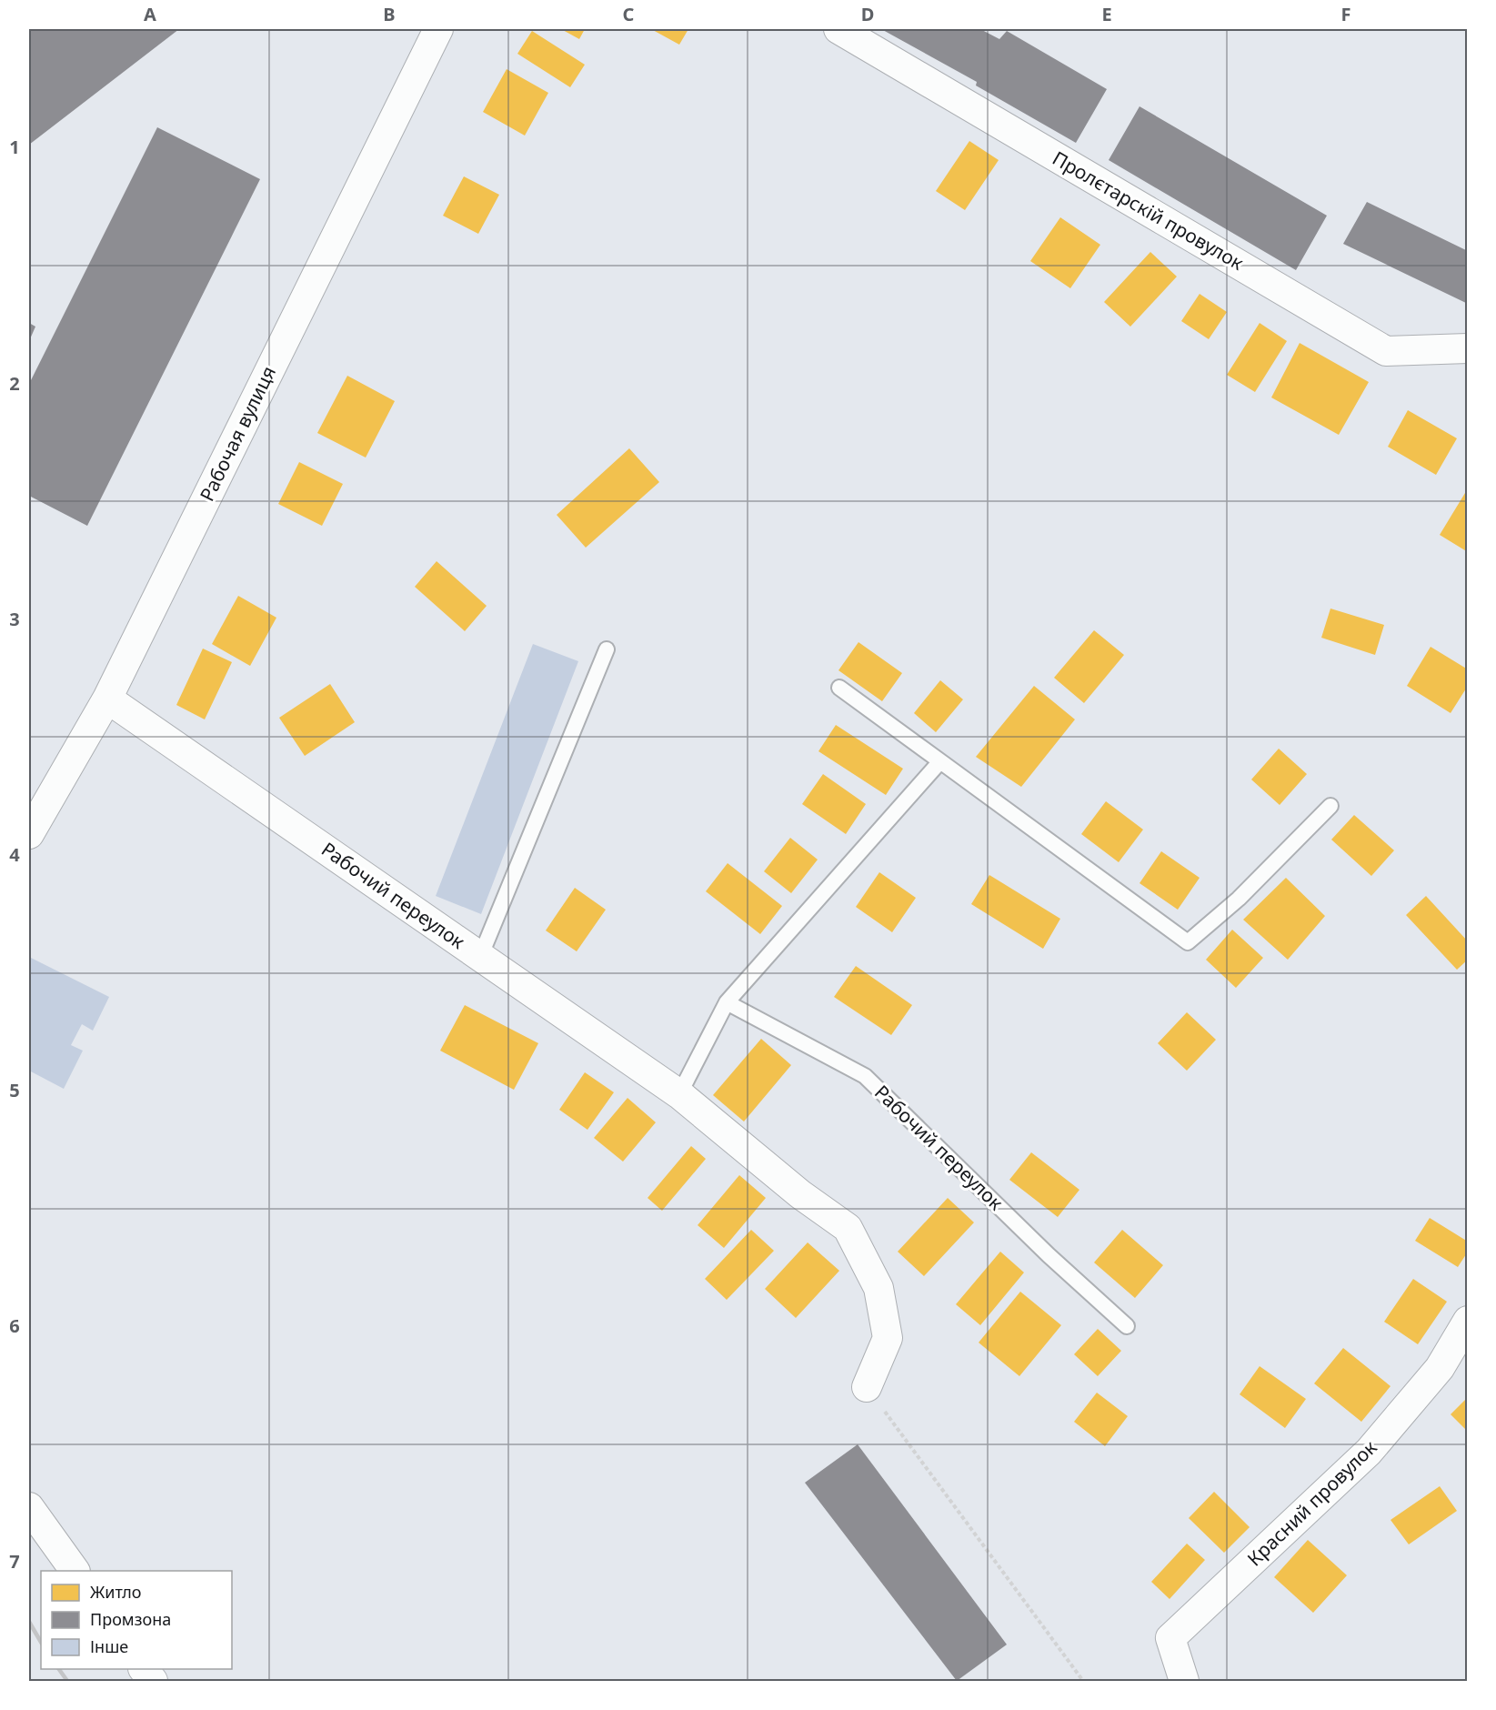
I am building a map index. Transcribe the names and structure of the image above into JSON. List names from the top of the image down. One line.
{"streets":{"street":["Пролєтарскій провулок","Рабочая вулиця","Рабочий переулок","Красний провулок"]},"crossings":[["Рабочая вулиця","Рабочий переулок"]],"legend":["Житло","Промзона","Інше"],"grid":{"columns":["A","B","C","D","E","F"],"rows":["1","2","3","4","5","6","7"]}}
